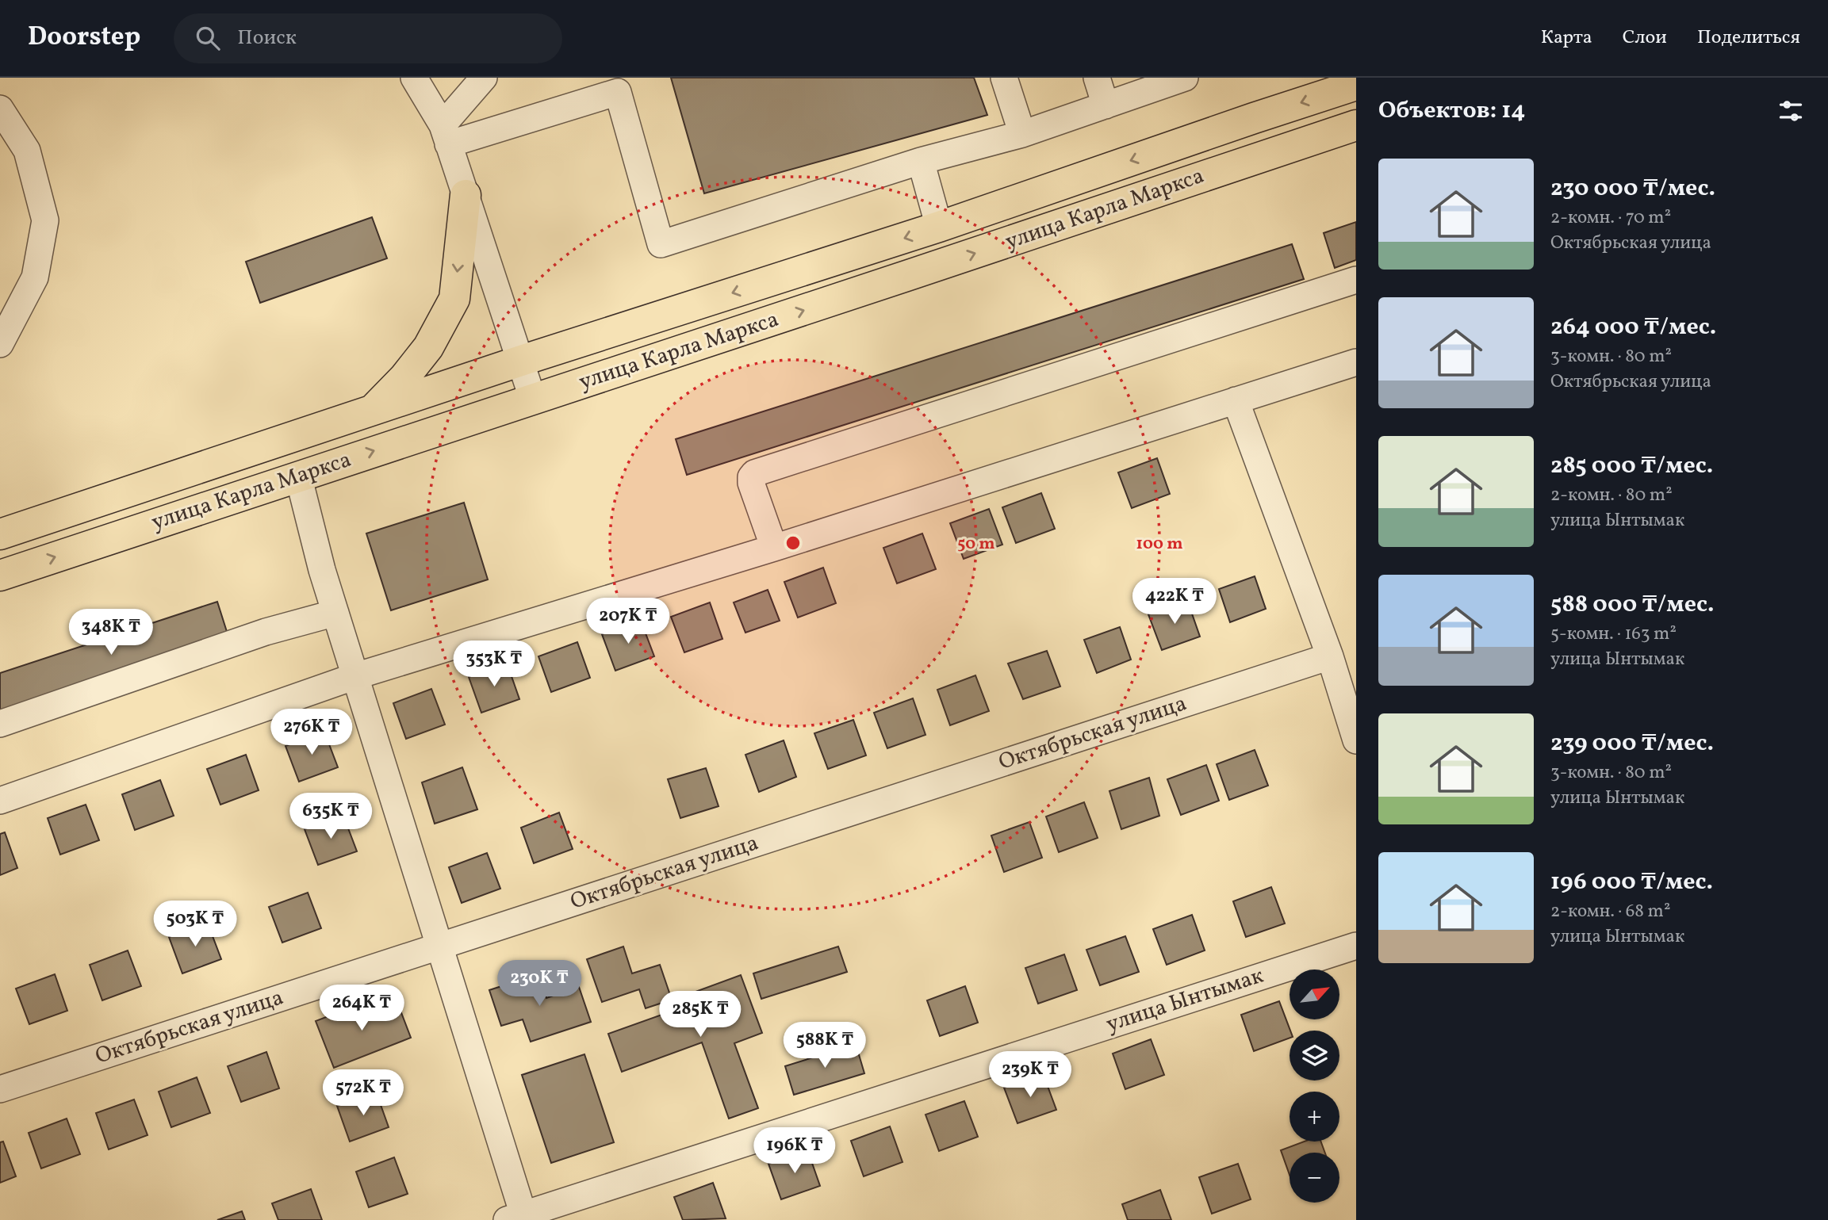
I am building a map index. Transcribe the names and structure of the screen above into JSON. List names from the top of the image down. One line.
{"streets":{"main road":["улица Карла Маркса"],"street":["Октябрьская улица","улица Ынтымак"]},"north":"top right","page":{"header":"Doorstep","search":"Поиск","nav":["Карта","Слои","Поделиться"],"heading":"Объектов: 14","list":[{"name":"230 000 ₸/мес.","note":"2-комн. · 70 m² · Октябрьская улица"},{"name":"264 000 ₸/мес.","note":"3-комн. · 80 m² · Октябрьская улица"},{"name":"285 000 ₸/мес.","note":"2-комн. · 80 m² · улица Ынтымак"},{"name":"588 000 ₸/мес.","note":"5-комн. · 163 m² · улица Ынтымак"},{"name":"239 000 ₸/мес.","note":"3-комн. · 80 m² · улица Ынтымак"},{"name":"196 000 ₸/мес.","note":"2-комн. · 68 m² · улица Ынтымак"}],"price":["422K ₸","207K ₸","348K ₸","353K ₸","276K ₸","635K ₸","503K ₸","230K ₸","264K ₸","285K ₸","588K ₸","239K ₸","572K ₸","196K ₸"],"map_buttons":["+","−"]},"rings":["50 m","100 m"]}
